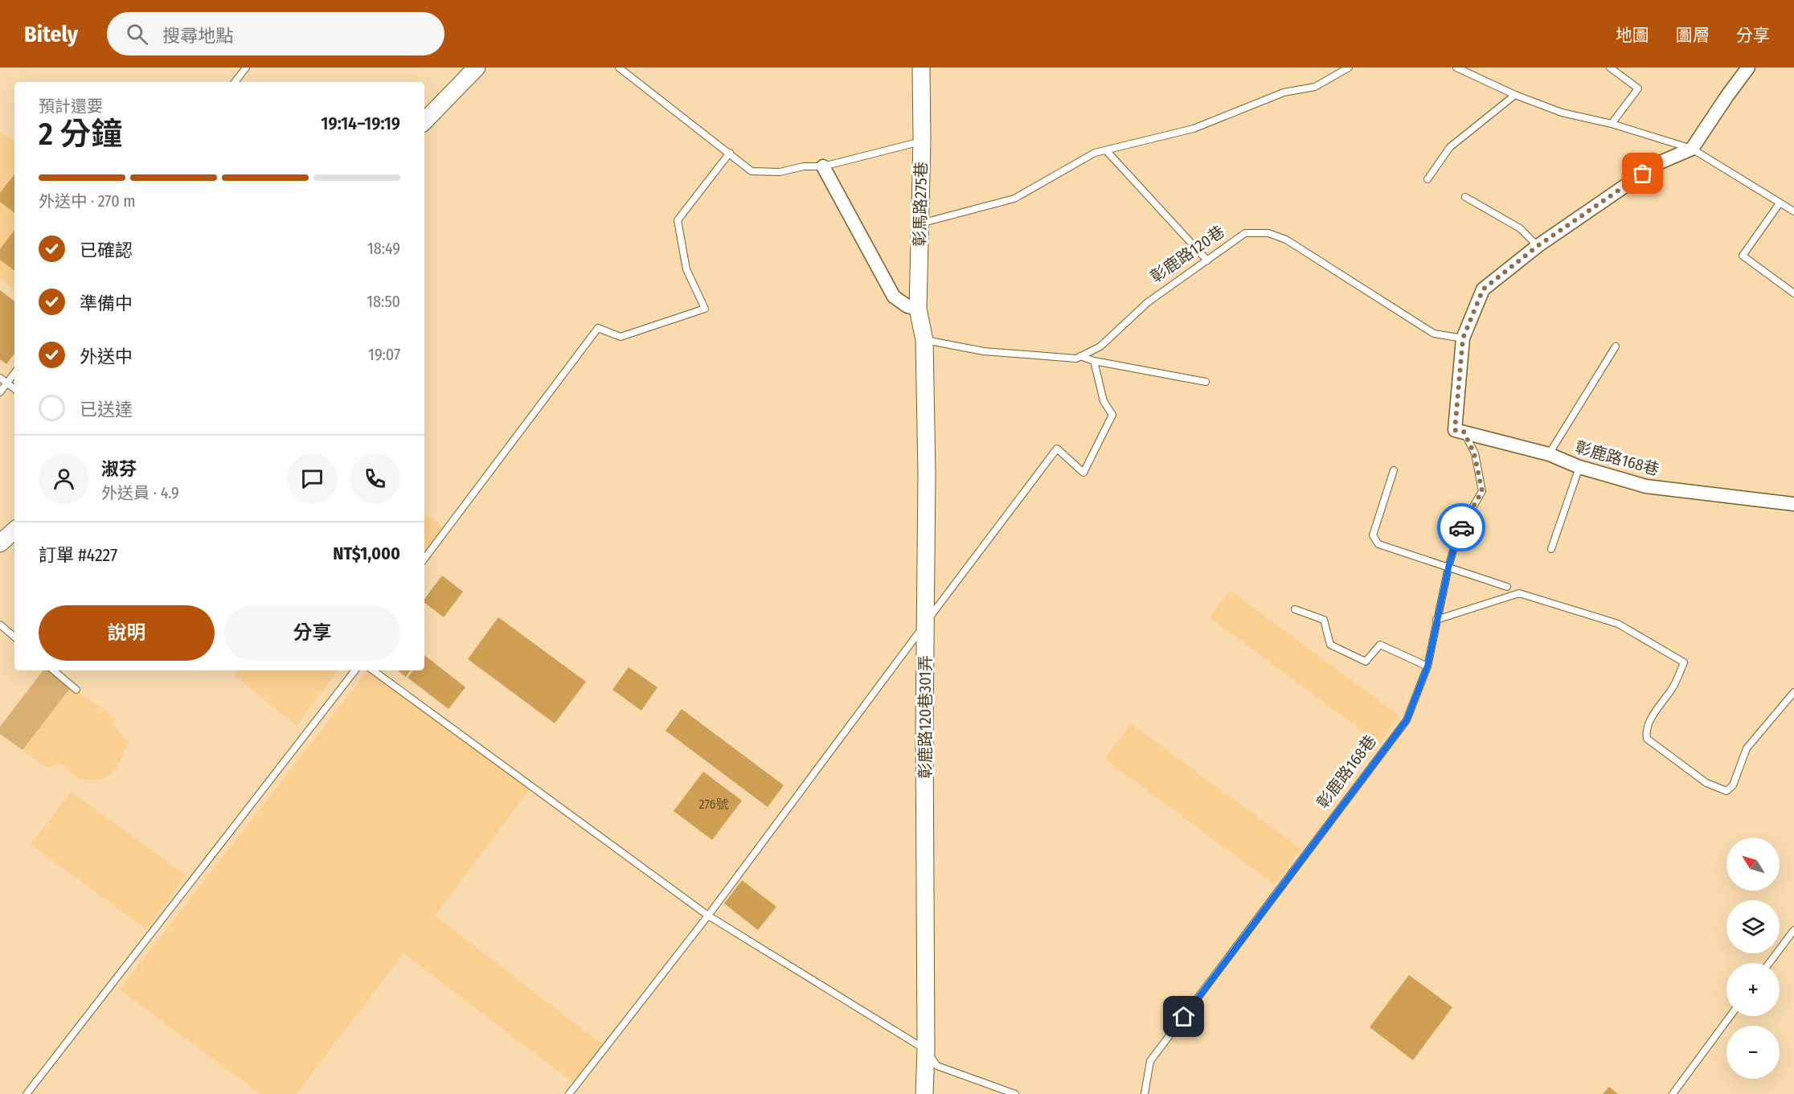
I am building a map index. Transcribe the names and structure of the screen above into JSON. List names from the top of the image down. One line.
{"streets":{"street":["彰馬路275巷","彰鹿路168巷","彰鹿路120巷301弄"],"lane":["彰鹿路120巷"]},"crossings":[["彰馬路275巷","彰鹿路120巷"],["彰馬路275巷","彰鹿路120巷301弄"],["彰鹿路120巷","彰鹿路120巷301弄"]],"house_numbers":["276號"],"north":"top left","page":{"header":"Bitely","search":"搜尋地點","nav":["地圖","圖層","分享"],"heading":["2 分鐘","預計還要","19:14–19:19"],"panel":["淑芬","外送員 · 4.9","訂單 #4227","NT$1,000"],"bar":"外送中 · 270 m","list":[["已確認","18:49"],["準備中","18:50"],["外送中","19:07"],"已送達"],"buttons":["說明","分享"],"map_buttons":["+","−"]}}
